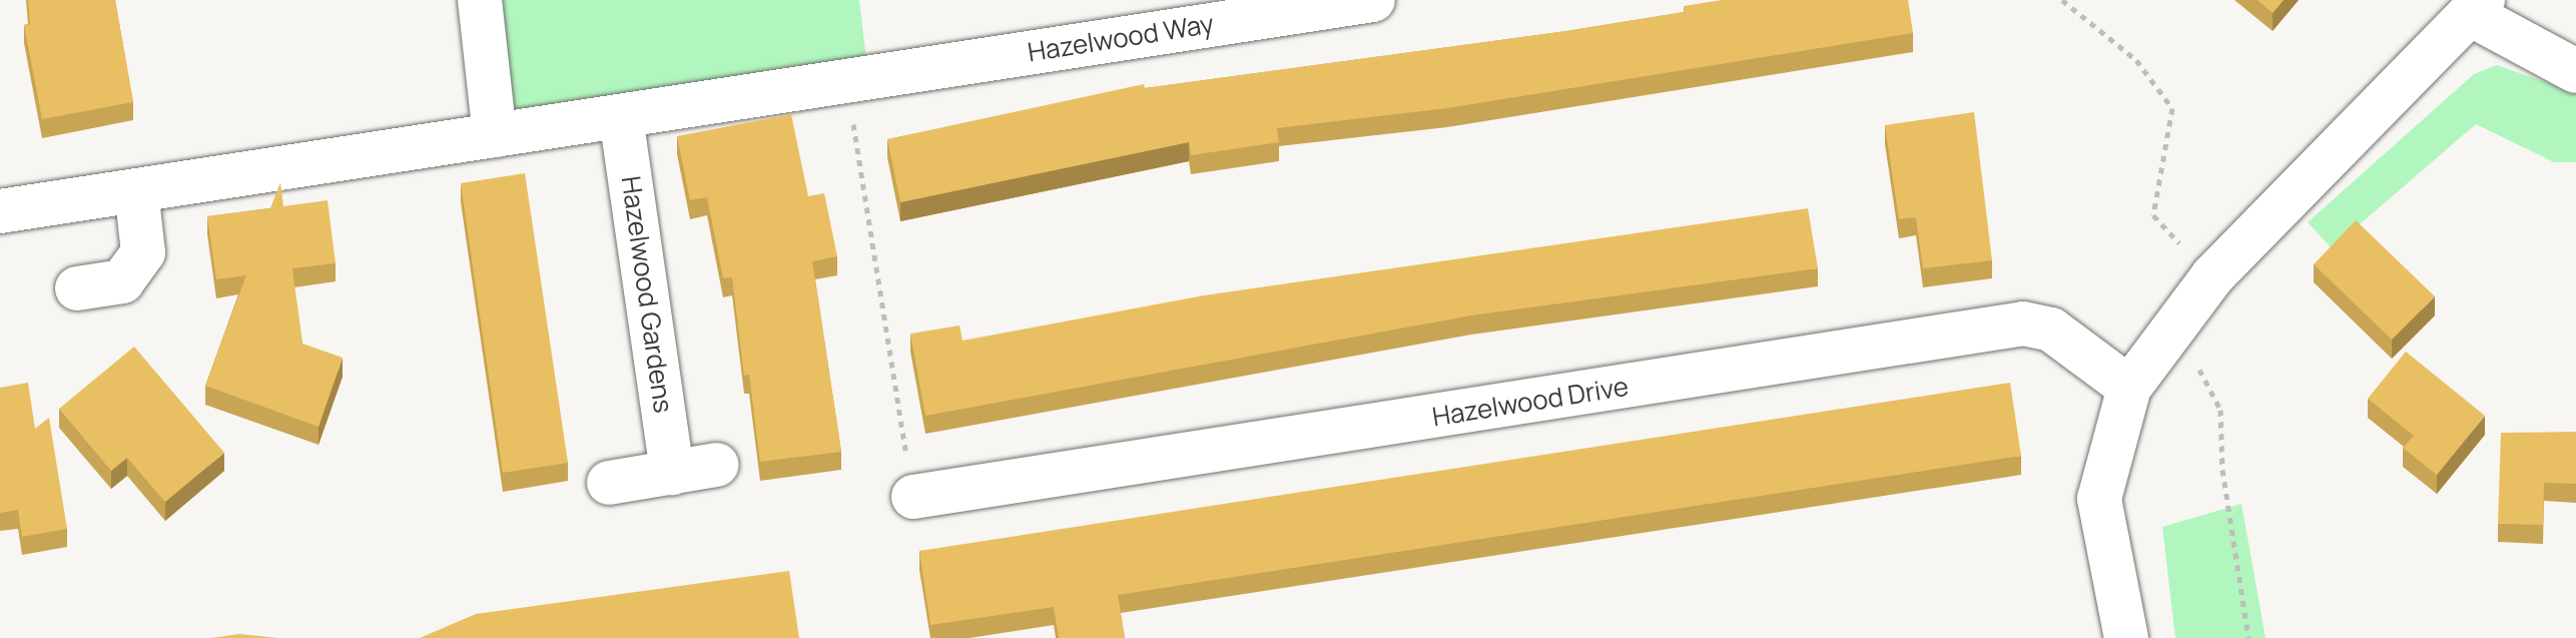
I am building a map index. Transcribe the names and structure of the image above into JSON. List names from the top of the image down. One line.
{"streets":{"street":["Hazelwood Way","Hazelwood Gardens","Hazelwood Drive"]},"crossings":[["Hazelwood Way","Hazelwood Gardens"]]}
